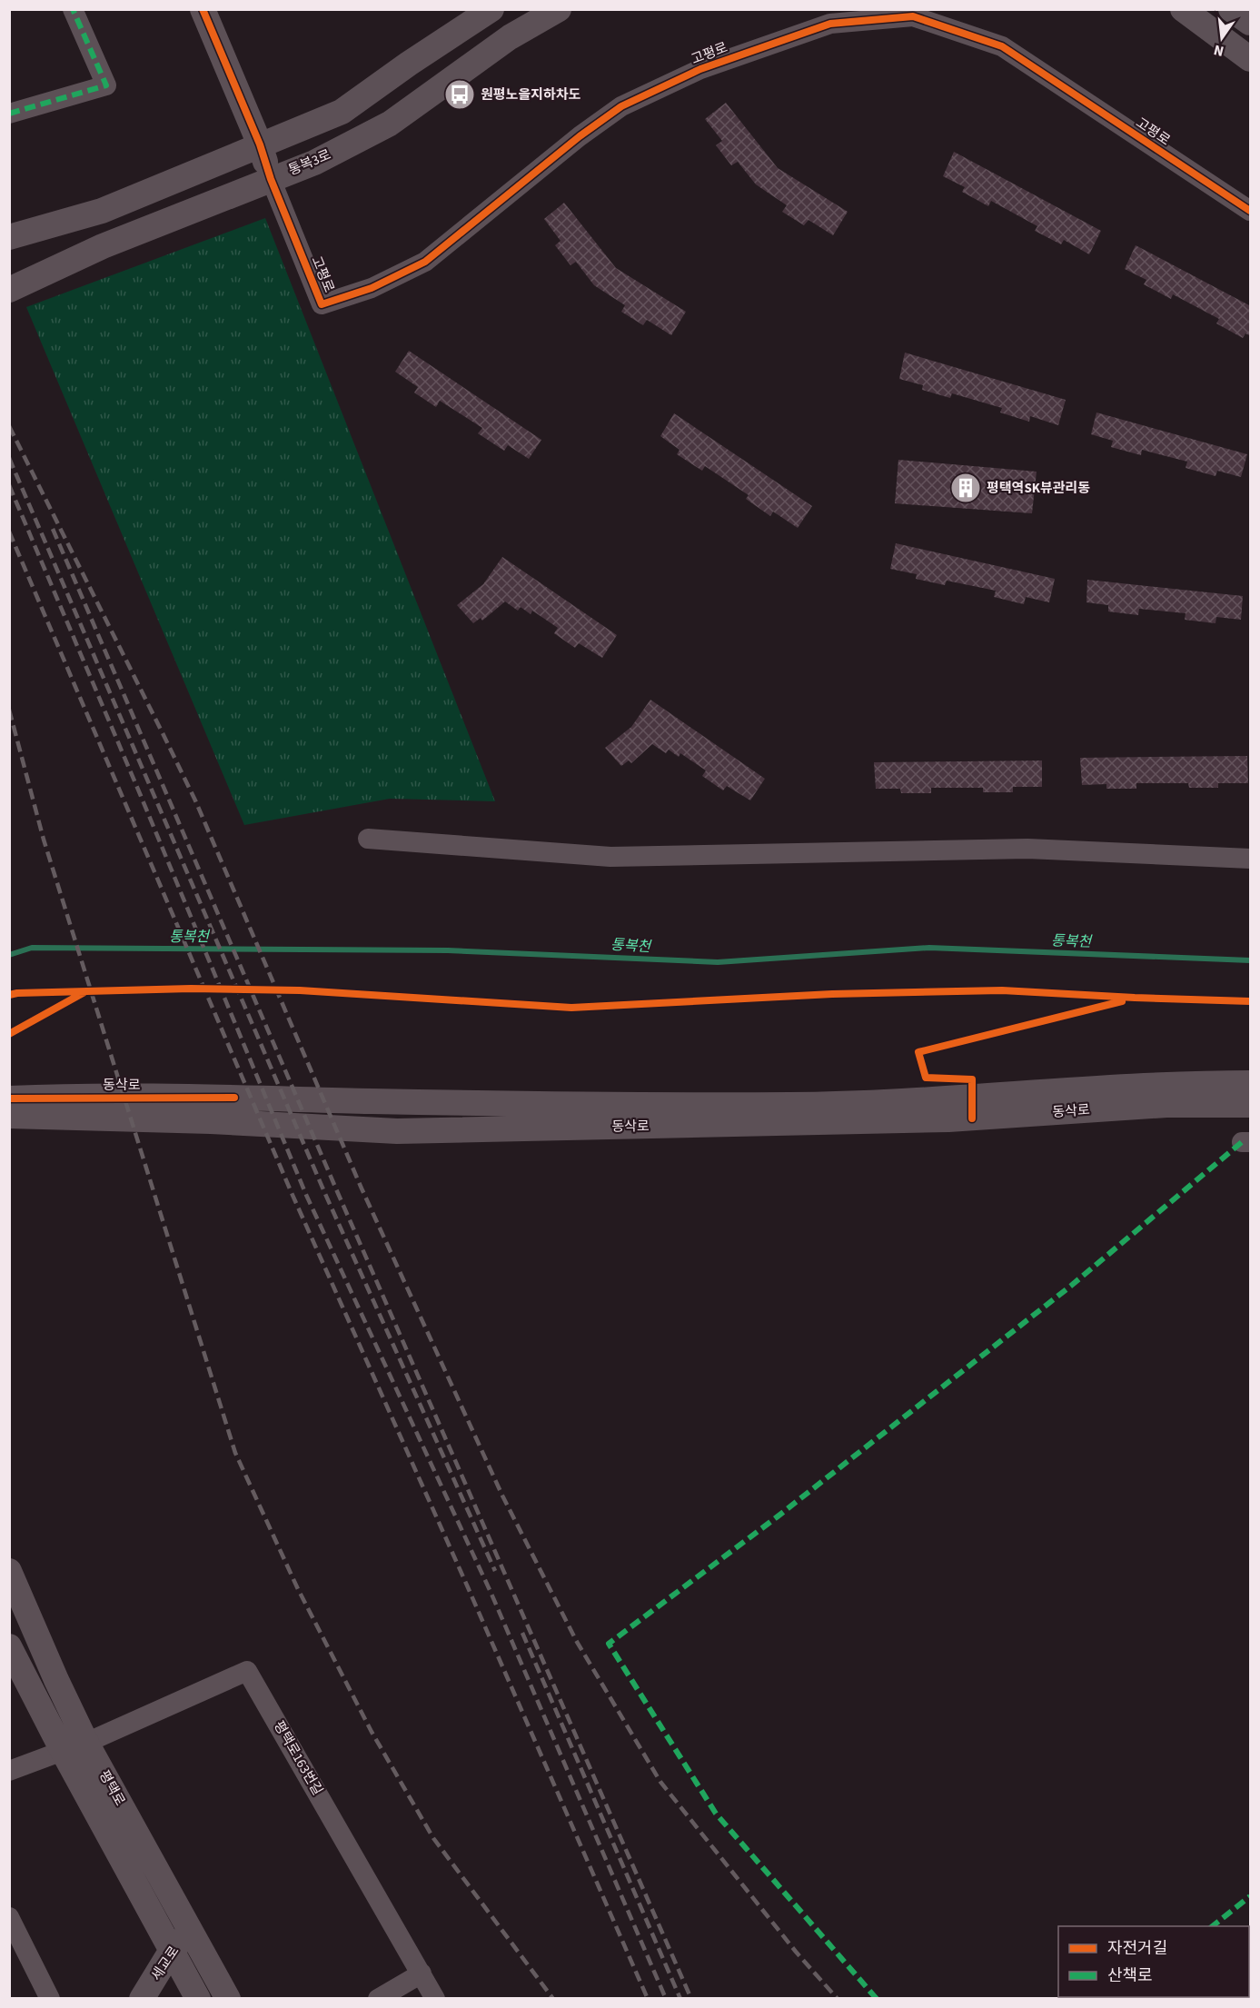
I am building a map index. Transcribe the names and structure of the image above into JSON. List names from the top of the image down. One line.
{"streets":{"street":["고평로","통복3로","동삭로","평택로163번길","평택로","세교로"]},"crossings":[["고평로","통복3로"],["평택로163번길","평택로"],["평택로","세교로"]],"water":["통복천"],"places":{"bus stop":["원평노을지하차도"],"building":["평택역SK뷰관리동"]},"legend":["자전거길","산책로"],"north":"bottom"}
